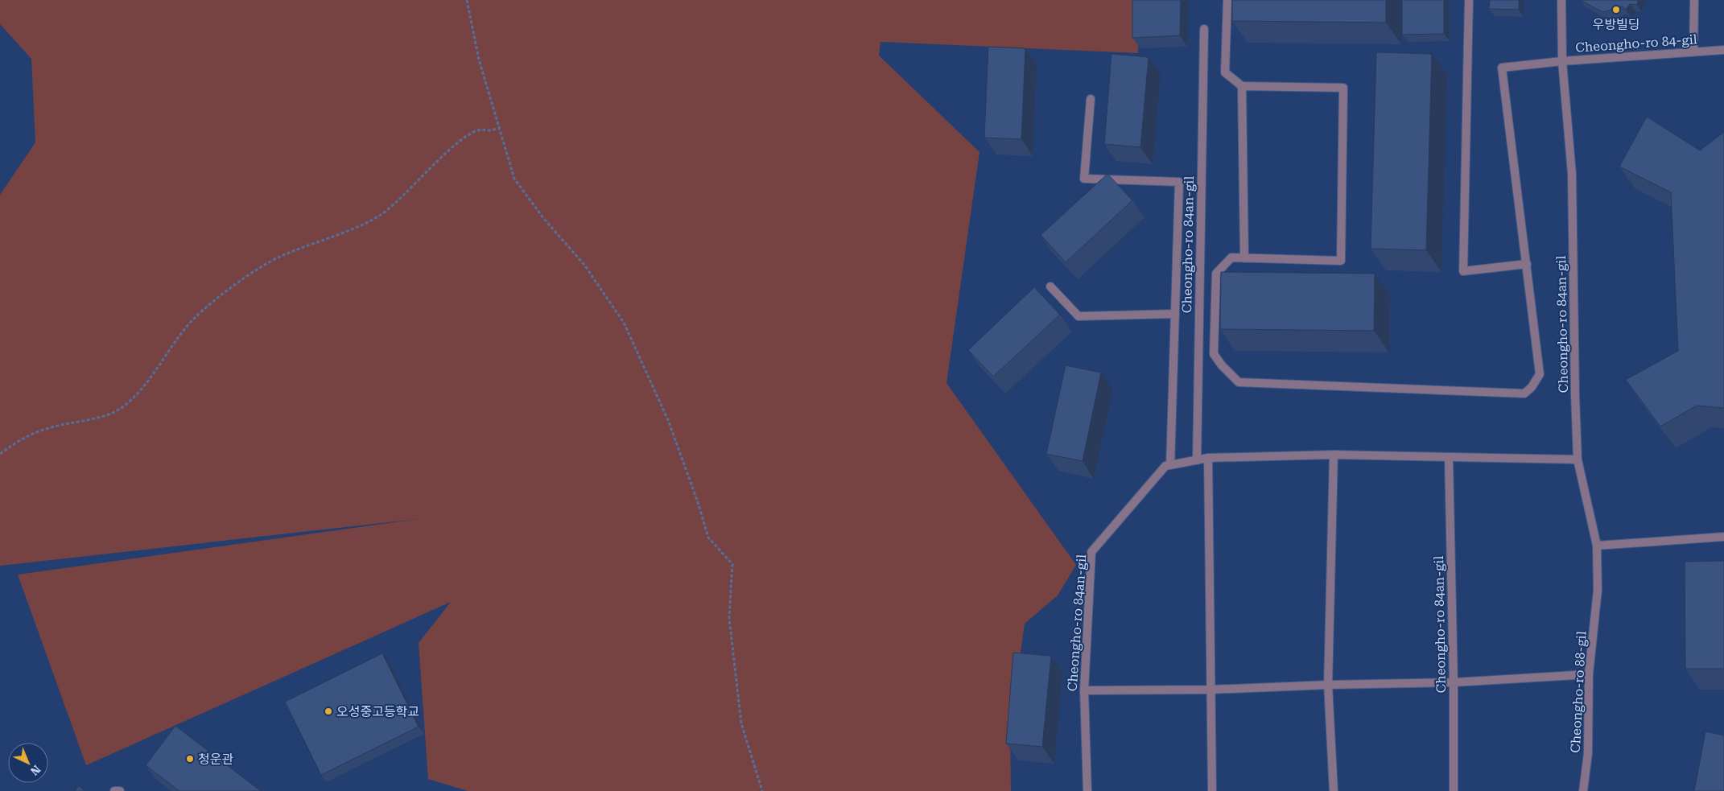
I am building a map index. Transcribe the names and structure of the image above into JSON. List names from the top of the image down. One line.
{"streets":{"street":["Cheongho-ro 84-gil","Cheongho-ro 84an-gil","Cheongho-ro 88-gil"]},"crossings":[["Cheongho-ro 84-gil","Cheongho-ro 84an-gil"],["Cheongho-ro 84an-gil","Cheongho-ro 88-gil"]],"places":["우방빌딩","오성중고등학교","청운관"],"north":"bottom right"}
